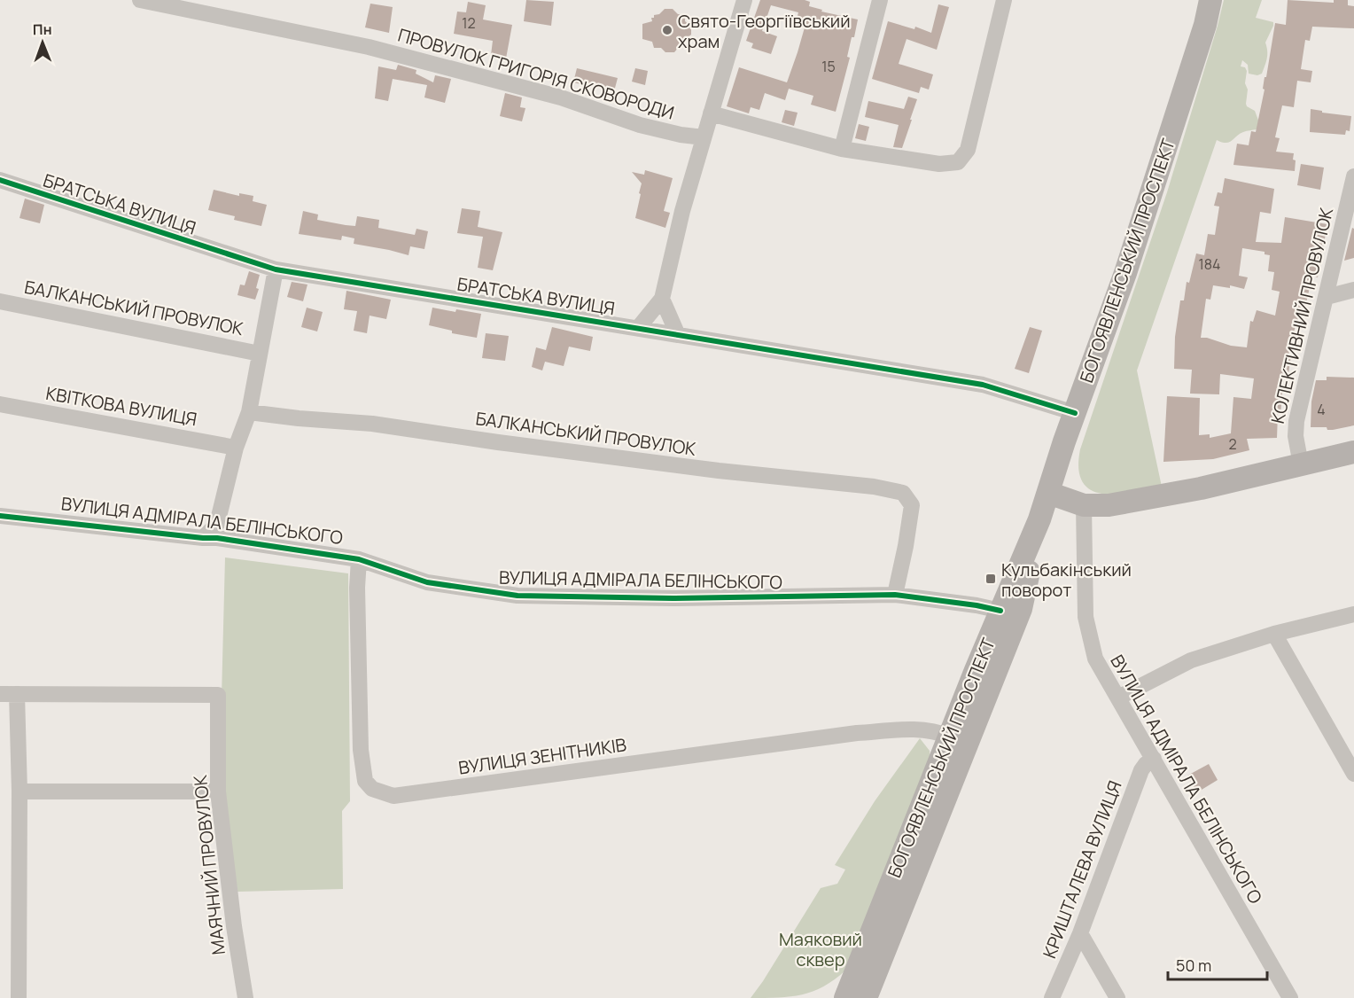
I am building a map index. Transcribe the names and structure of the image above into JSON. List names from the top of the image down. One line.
{"streets":{"main road":["БОГОЯВЛЕНСЬКИЙ ПРОСПЕКТ"],"street":["ПРОВУЛОК ГРИГОРІЯ СКОВОРОДИ","БРАТСЬКА ВУЛИЦЯ","БАЛКАНСЬКИЙ ПРОВУЛОК","КОЛЕКТИВНИЙ ПРОВУЛОК","КВІТКОВА ВУЛИЦЯ","ВУЛИЦЯ АДМІРАЛА БЕЛІНСЬКОГО","ВУЛИЦЯ ЗЕНІТНИКІВ","МАЯЧНИЙ ПРОВУЛОК","КРИШТАЛЕВА ВУЛИЦЯ"]},"crossings":[["БРАТСЬКА ВУЛИЦЯ","БОГОЯВЛЕНСЬКИЙ ПРОСПЕКТ"],["БОГОЯВЛЕНСЬКИЙ ПРОСПЕКТ","ВУЛИЦЯ АДМІРАЛА БЕЛІНСЬКОГО"],["БОГОЯВЛЕНСЬКИЙ ПРОСПЕКТ","ВУЛИЦЯ ЗЕНІТНИКІВ"],["БАЛКАНСЬКИЙ ПРОВУЛОК","ВУЛИЦЯ АДМІРАЛА БЕЛІНСЬКОГО"],["ВУЛИЦЯ АДМІРАЛА БЕЛІНСЬКОГО","ВУЛИЦЯ ЗЕНІТНИКІВ"],["ВУЛИЦЯ АДМІРАЛА БЕЛІНСЬКОГО","КРИШТАЛЕВА ВУЛИЦЯ"]],"parks":["Маяковий сквер"],"places":{"other":["Свято-Георгіївський храм"],"transit":["Кульбакінський поворот"]},"house_numbers":["12","15","184","4","2"],"scale_bar":"50 m","north":"top"}
